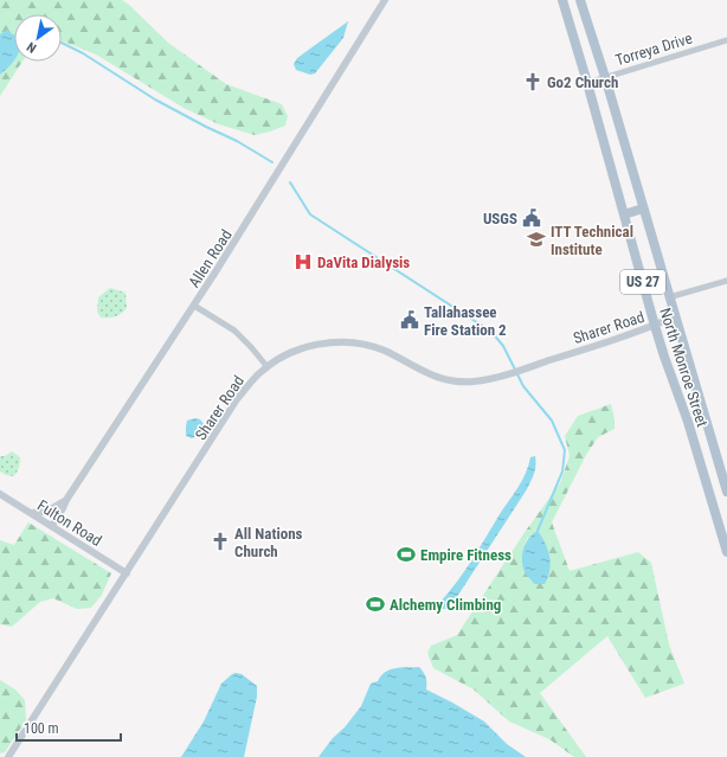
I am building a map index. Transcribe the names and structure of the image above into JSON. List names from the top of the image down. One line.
{"streets":{"main road":["US 27","North Monroe Street"],"street":["Torreya Drive","Allen Road","Sharer Road","Fulton Road"]},"crossings":[["Torreya Drive","North Monroe Street"],["Allen Road","Fulton Road"],["Sharer Road","North Monroe Street"],["Sharer Road","Fulton Road"]],"places":{"church":["Go2 Church","All Nations Church"],"public building":["USGS","Tallahassee Fire Station 2"],"school or university":["ITT Technical Institute"],"hospital":["DaVita Dialysis"],"sports":["Empire Fitness","Alchemy Climbing"]},"scale_bar":"100 m","north":"bottom left"}
